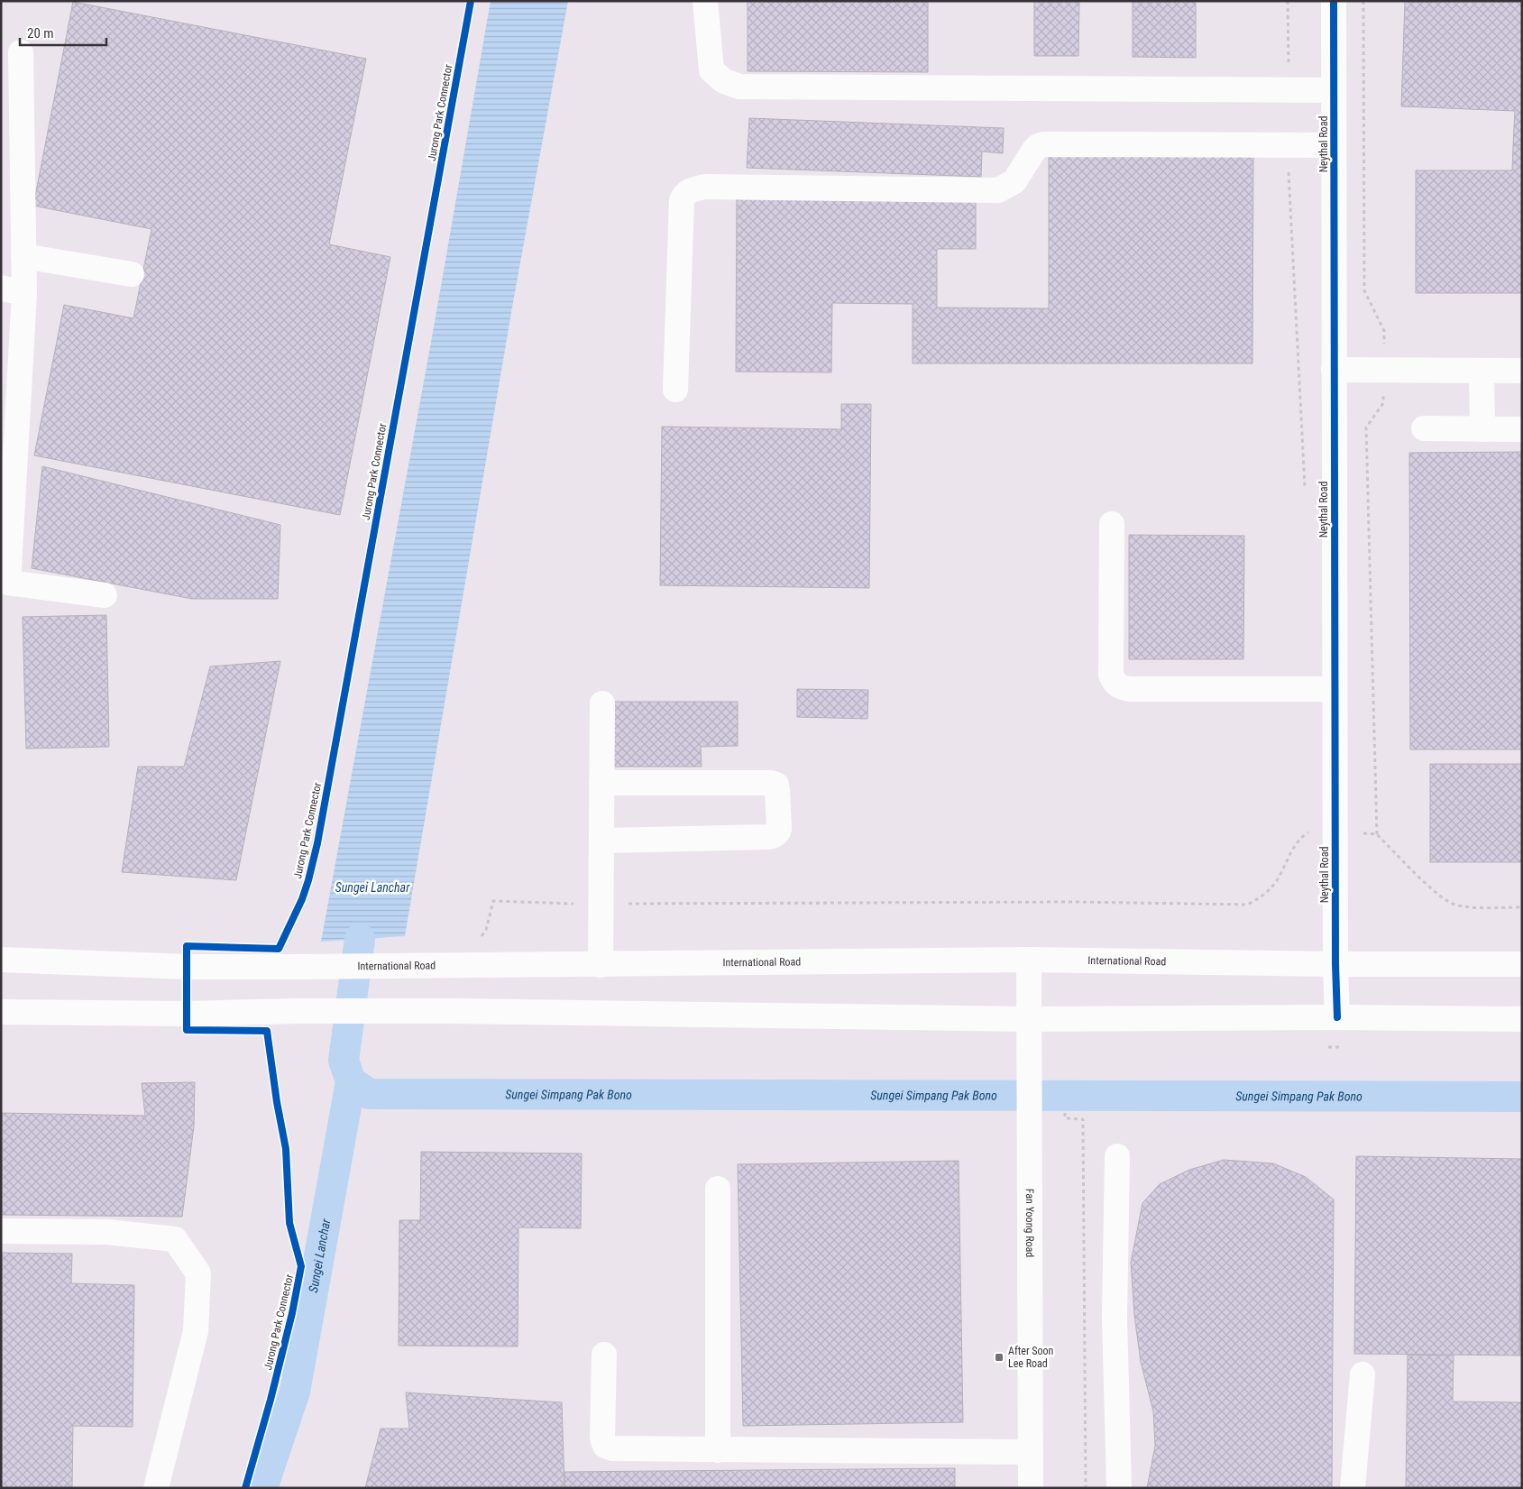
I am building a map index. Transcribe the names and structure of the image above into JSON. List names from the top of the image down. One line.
{"streets":{"main road":["Neythal Road","International Road","Fan Yoong Road"],"cycle path":["Jurong Park Connector"]},"crossings":[["Neythal Road","International Road"],["International Road","Fan Yoong Road"]],"water":["Sungei Lanchar","Sungei Simpang Pak Bono"],"places":{"transit":["After Soon Lee Road"]},"scale_bar":"20 m"}
